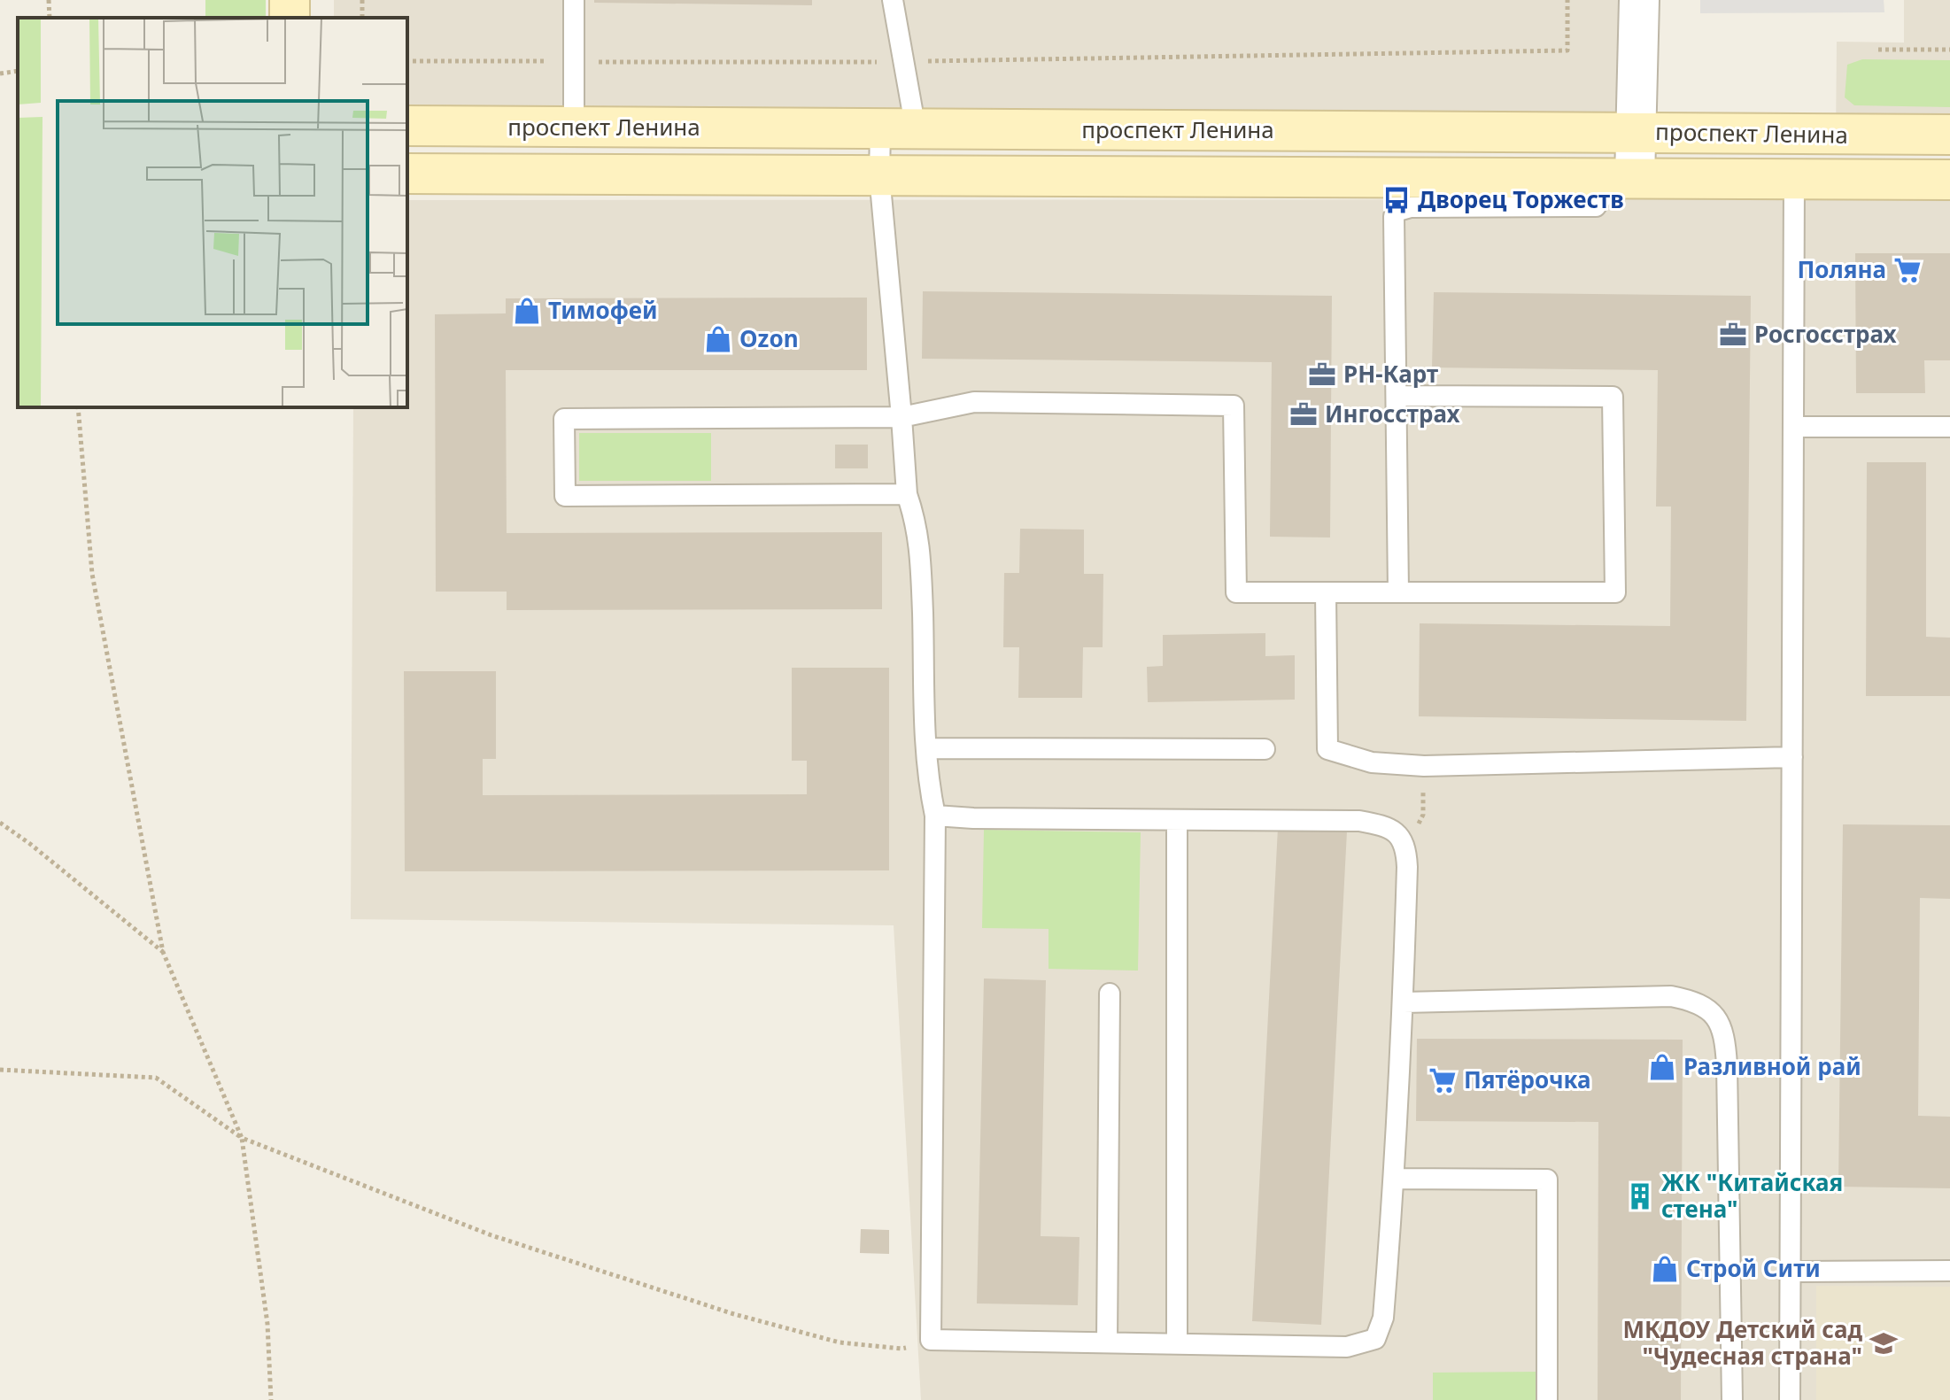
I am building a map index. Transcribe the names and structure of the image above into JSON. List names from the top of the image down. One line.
{"streets":{"main road":["проспект Ленина"]},"places":{"bus stop":["Дворец Торжеств"],"supermarket":["Поляна","Пятёрочка"],"shop":["Тимофей","Ozon","Разливной рай","Строй Сити"],"office":["Росгосстрах","РН-Карт","Ингосстрах"],"building":["ЖК \"Китайская стена\""],"school or university":["МКДОУ Детский сад \"Чудесная страна\""]}}
